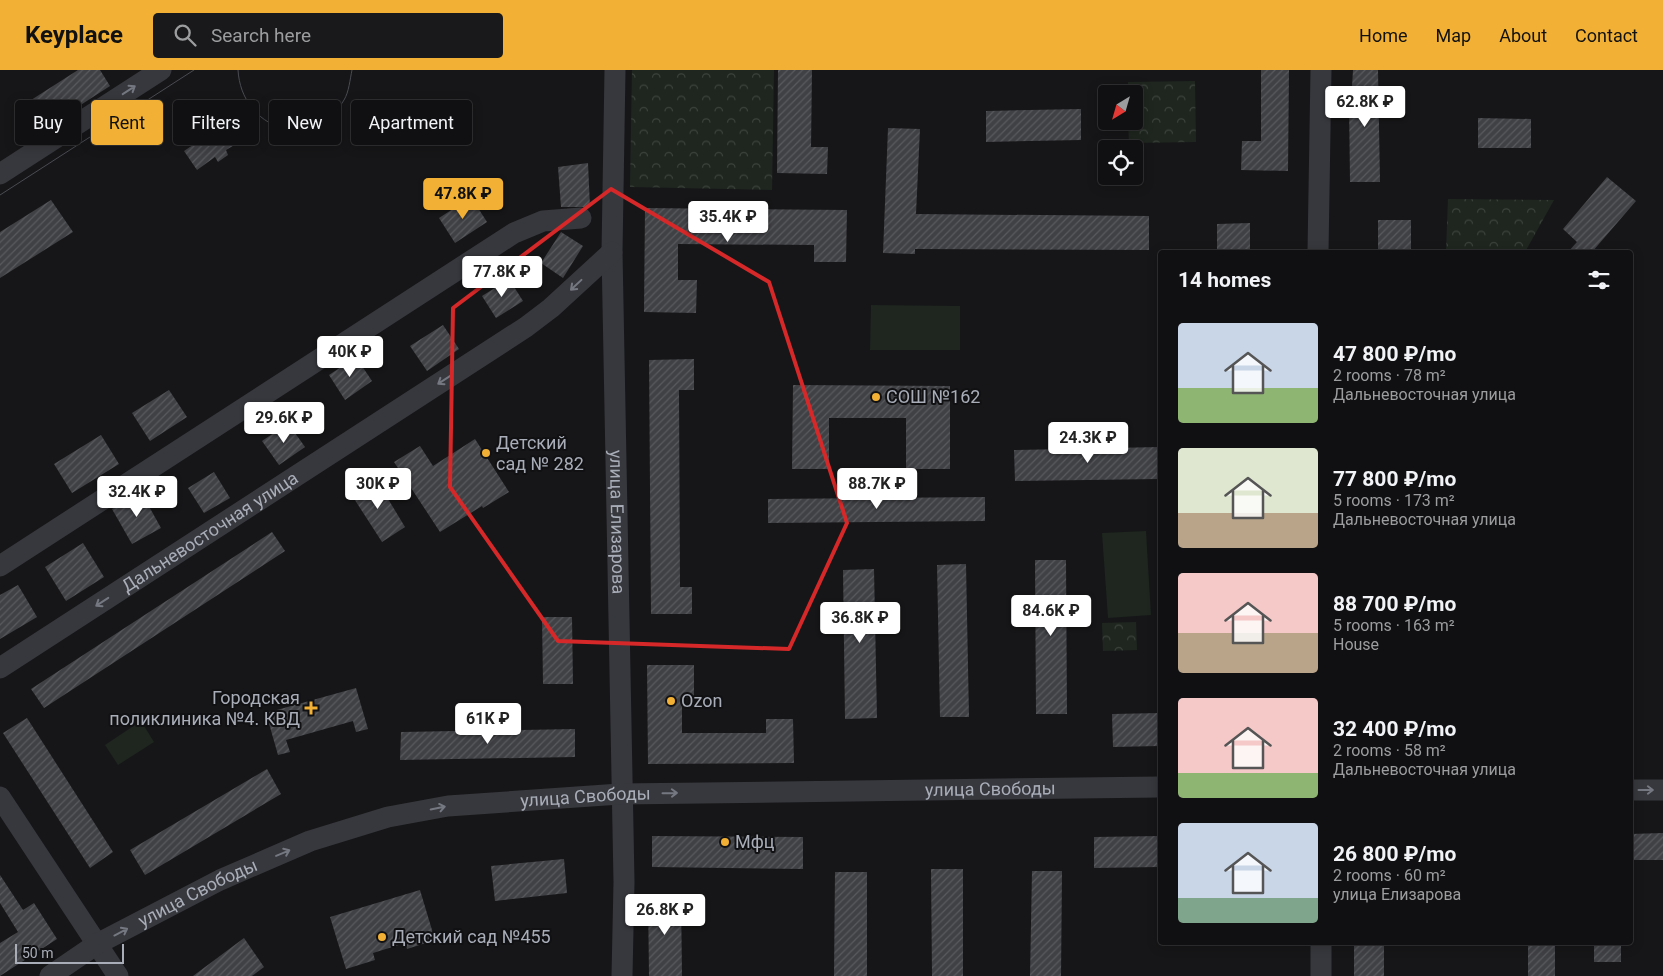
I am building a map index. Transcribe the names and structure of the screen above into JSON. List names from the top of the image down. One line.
{"streets":{"street":["улица Елизарова","Дальневосточная улица","улица Свободы"]},"crossings":[["улица Елизарова","Дальневосточная улица"],["улица Елизарова","улица Свободы"]],"one_way":["улица Свободы"],"places":{"other":["СОШ №162","Детский сад № 282","Ozon","Мфц","Детский сад №455"],"health":["Городская поликлиника №4. КВД"]},"scale_bar":"50 m","north":"bottom left","page":{"header":"Keyplace","search":"Search here","nav":["Home","Map","About","Contact"],"price":["62.8K ₽","47.8K ₽","35.4K ₽","77.8K ₽","40K ₽","29.6K ₽","24.3K ₽","30K ₽","88.7K ₽","32.4K ₽","84.6K ₽","36.8K ₽","61K ₽","26.8K ₽"],"chip":["Buy","Rent","Filters","New","Apartment"],"heading":"14 homes","list":[{"name":"47 800 ₽/mo","note":"2 rooms · 78 m² · Дальневосточная улица"},{"name":"77 800 ₽/mo","note":"5 rooms · 173 m² · Дальневосточная улица"},{"name":"88 700 ₽/mo","note":"5 rooms · 163 m² · House"},{"name":"32 400 ₽/mo","note":"2 rooms · 58 m² · Дальневосточная улица"},{"name":"26 800 ₽/mo","note":"2 rooms · 60 m² · улица Елизарова"}],"scale":"50 m"}}
